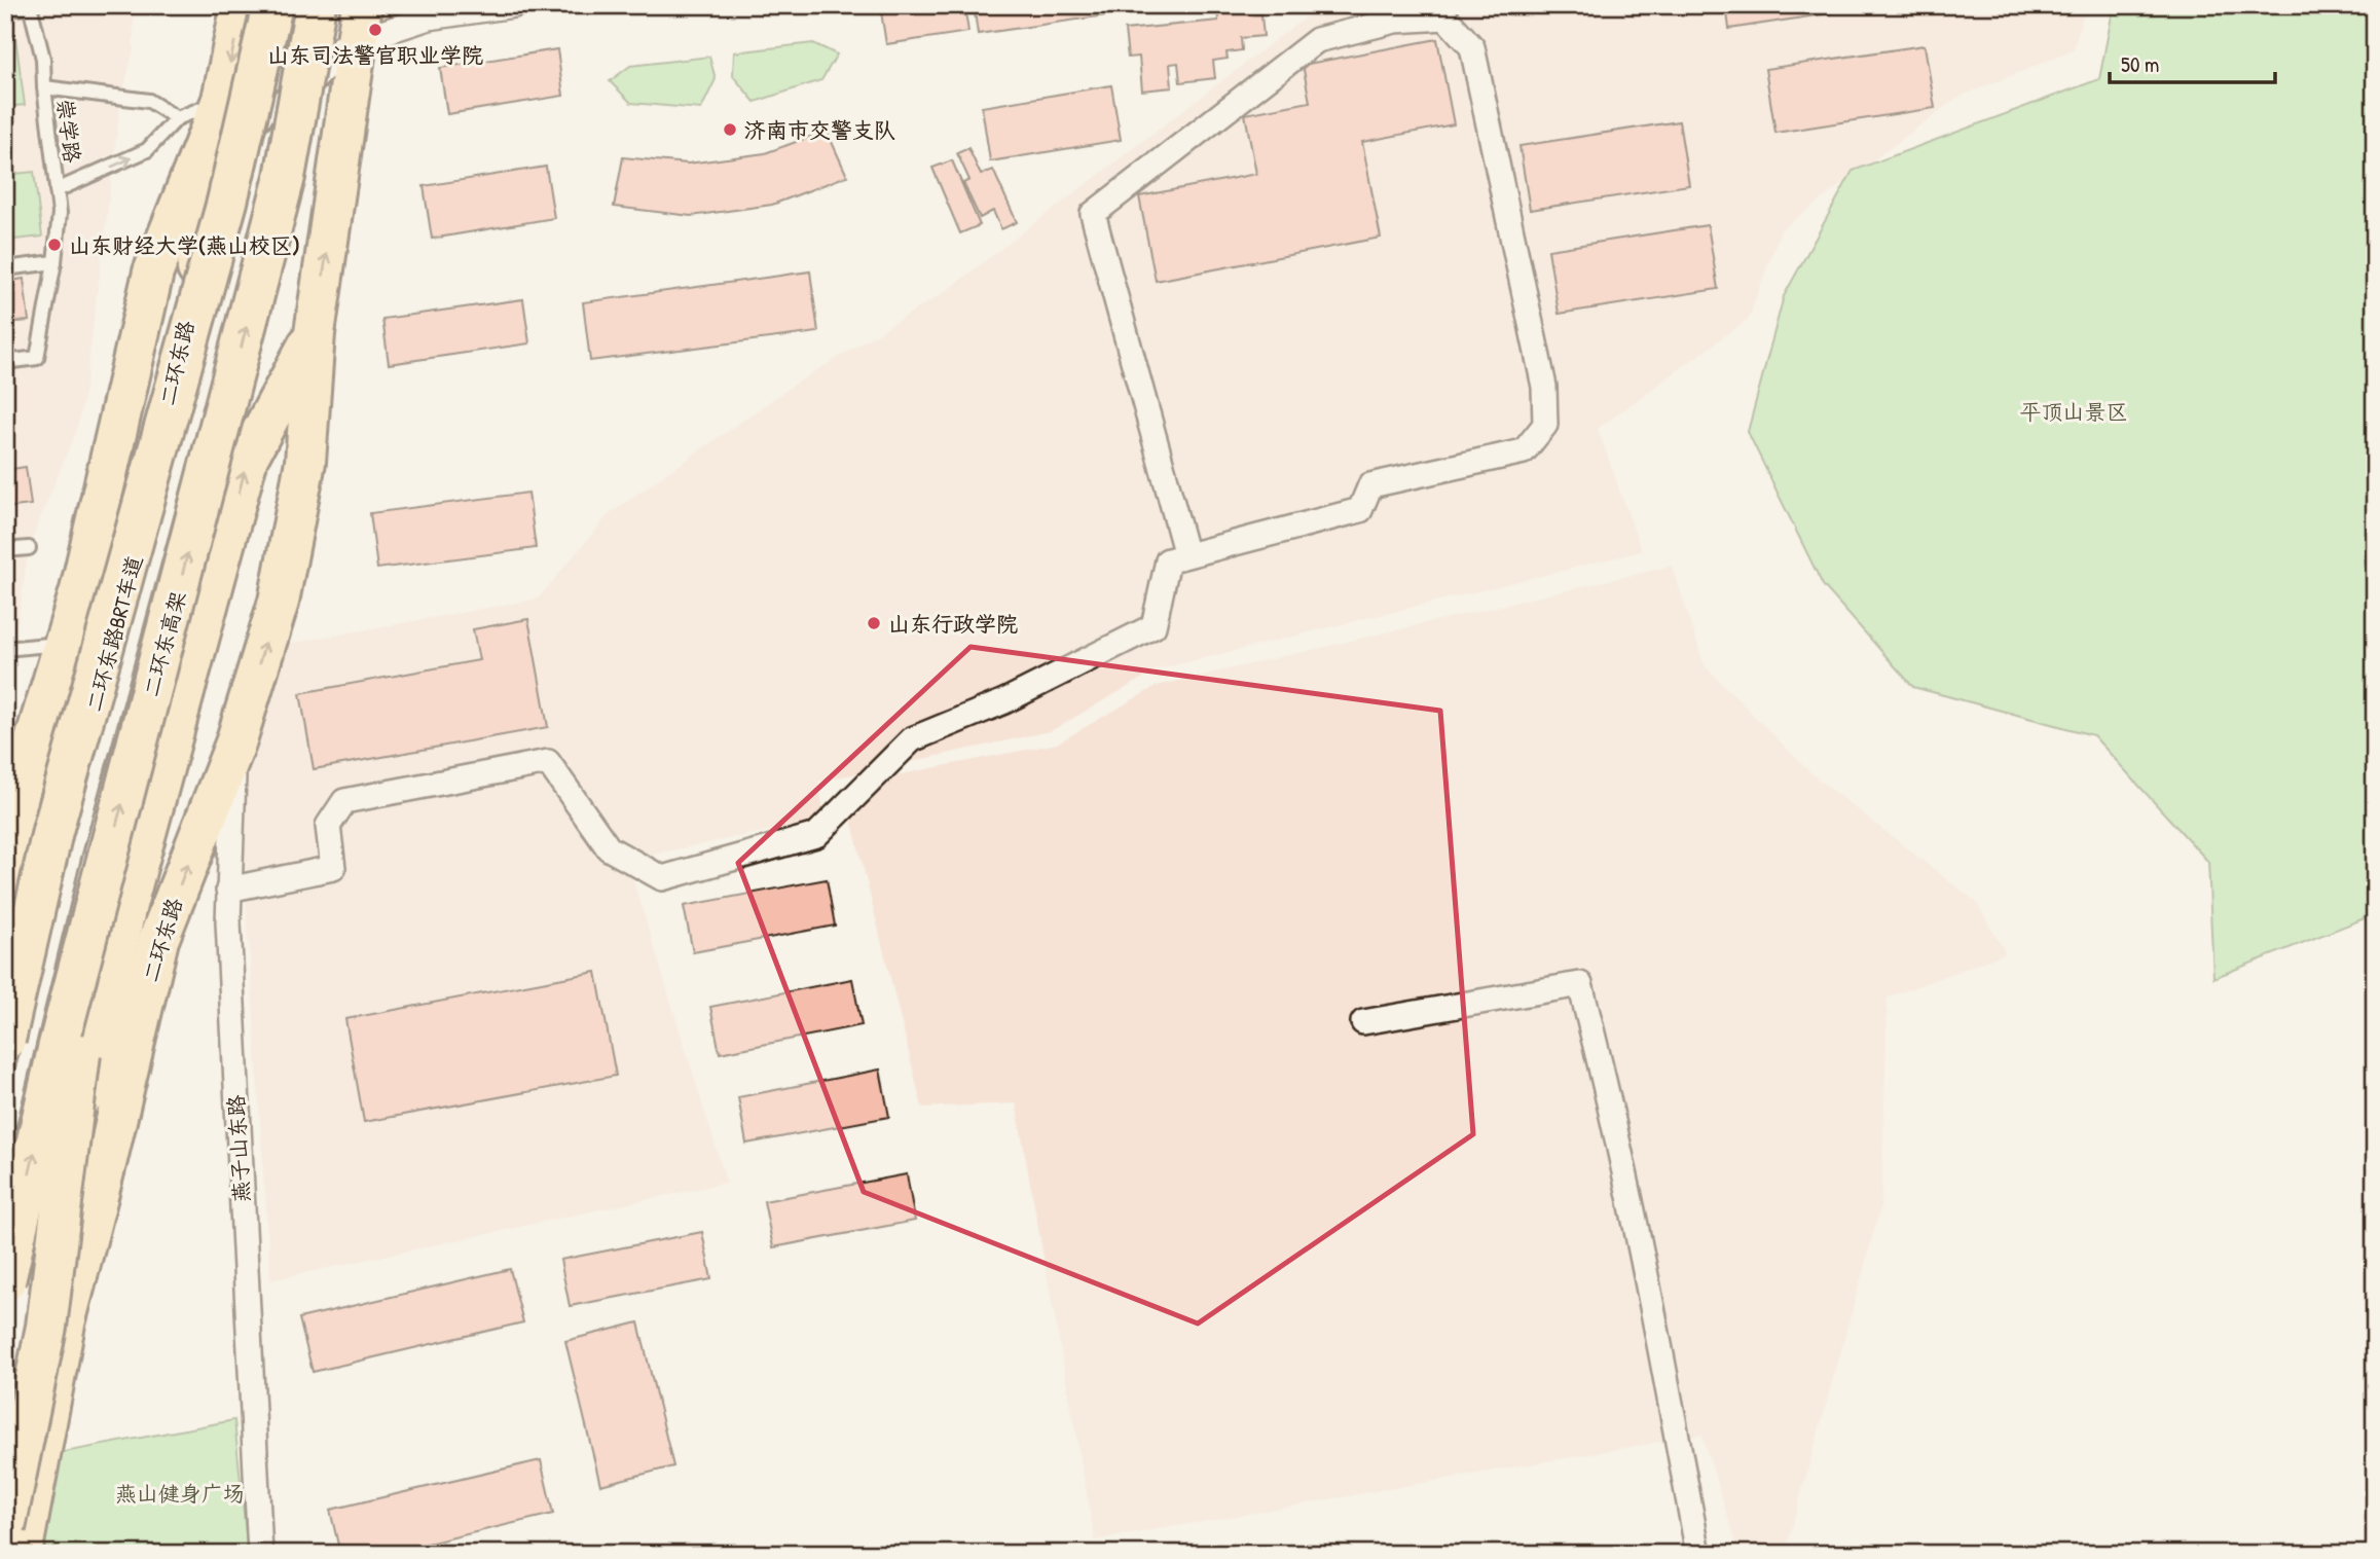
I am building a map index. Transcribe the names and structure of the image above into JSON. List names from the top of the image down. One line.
{"streets":{"highway":["二环东路","二环东高架"],"street":["燕子山东路"],"lane":["崇学路","二环东路BRT车道"]},"crossings":[["二环东路","二环东路BRT车道"],["二环东路","燕子山东路"]],"parks":["平顶山景区","燕山健身广场"],"places":["山东司法警官职业学院","济南市交警支队","山东财经大学(燕山校区)","山东行政学院"],"scale_bar":"50 m"}
